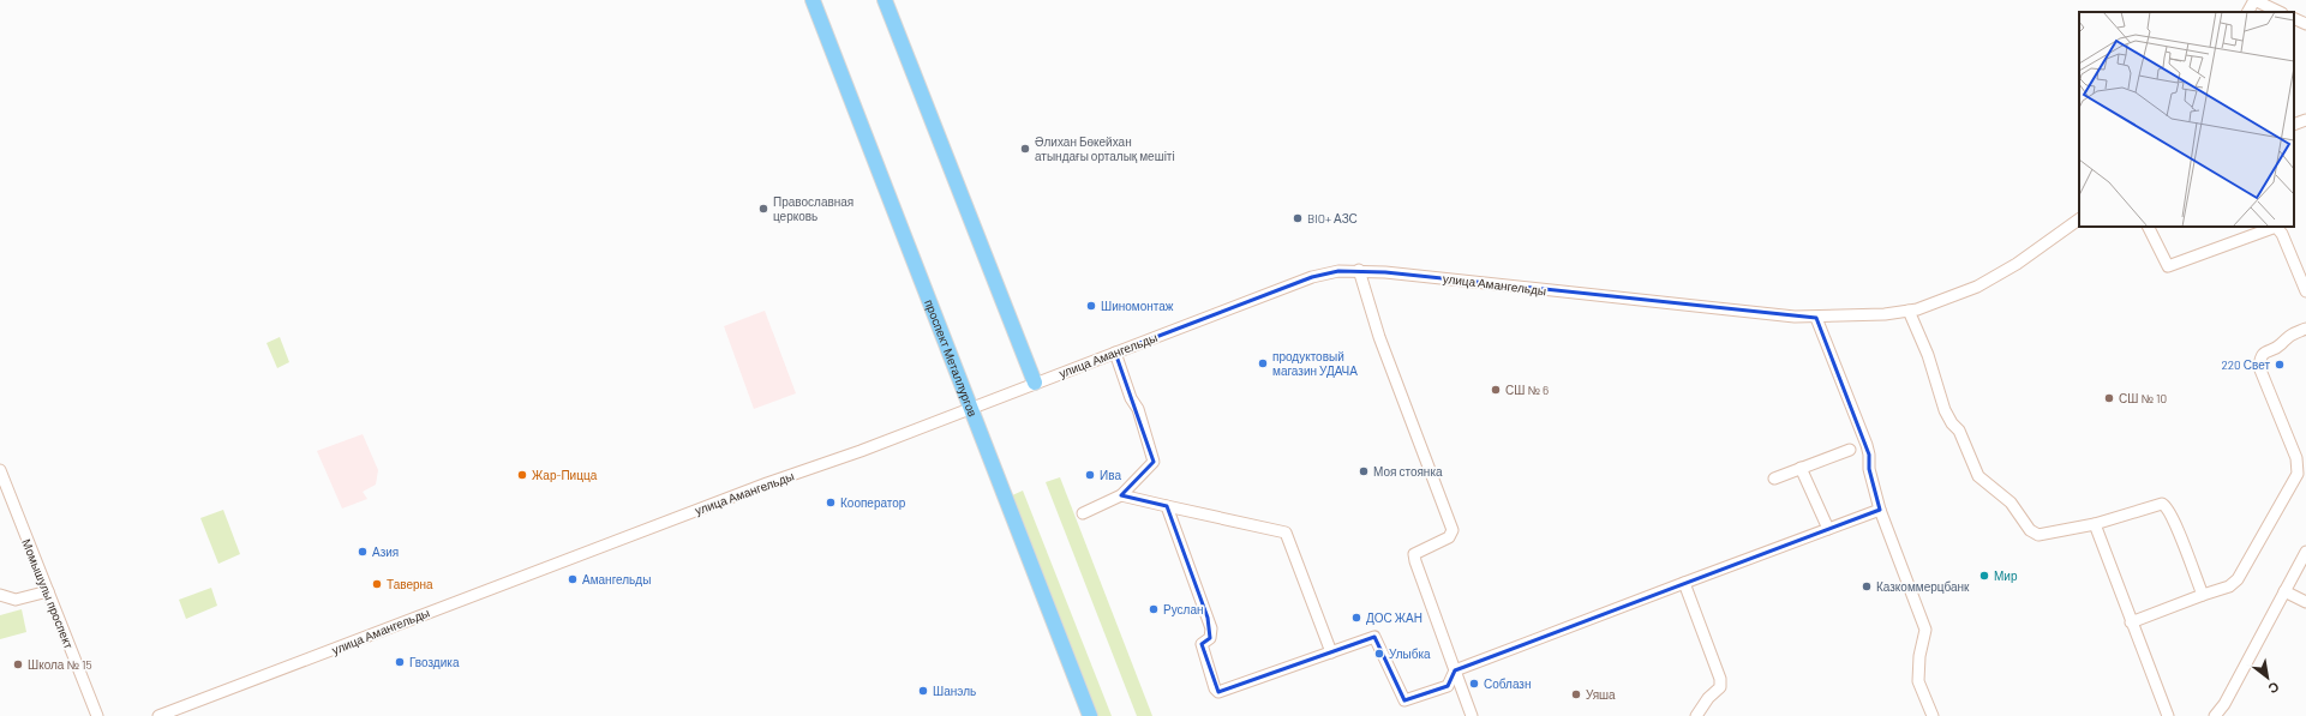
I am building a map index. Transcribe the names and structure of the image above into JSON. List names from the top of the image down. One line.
{"streets":{"main road":["проспект Металлургов"],"street":["улица Амангельды","Момышулы проспект"]},"crossings":[["улица Амангельды","проспект Металлургов"]],"places":["Әлихан Бөкейхан атындағы орталық мешіті","Православная церковь","BIO+ АЗС","Шиномонтаж","продуктовый магазин УДАЧА","220 Свет","СШ № 6","СШ № 10","Моя стоянка","Жар-Пицца","Ива","Кооператор","Азия","Мир","Амангельды","Таверна","Казкоммерцбанк","Руслан","ДОС ЖАН","Улыбка","Гвоздика","Школа № 15","Соблазн","Шанэль","Уяша"],"north":"bottom right"}
